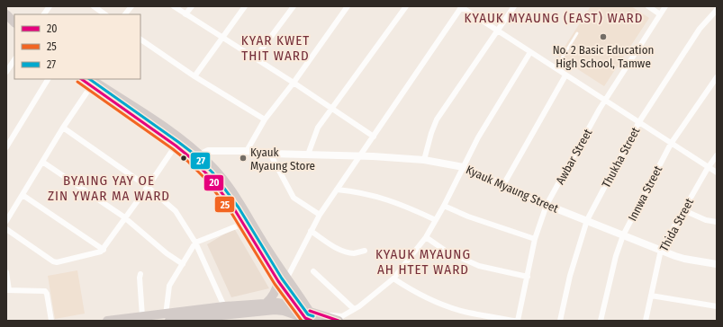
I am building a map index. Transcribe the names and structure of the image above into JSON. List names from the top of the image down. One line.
{"streets":{"street":["Awbar Street","Thukha Street","Kyauk Myaung Street","Innwa Street","Thida Street"]},"crossings":[["Awbar Street","Kyauk Myaung Street"],["Thukha Street","Kyauk Myaung Street"],["Kyauk Myaung Street","Innwa Street"],["Kyauk Myaung Street","Thida Street"]],"districts":["KYAUK MYAUNG (EAST) WARD","KYAR KWET THIT WARD","BYAING YAY OE ZIN YWAR MA WARD","KYAUK MYAUNG AH HTET WARD"],"places":["No. 2 Basic Education High School, Tamwe","Kyauk Myaung Store"],"lines":["transit line 20","transit line 27","transit line 25"],"legend":["20","25","27"]}
